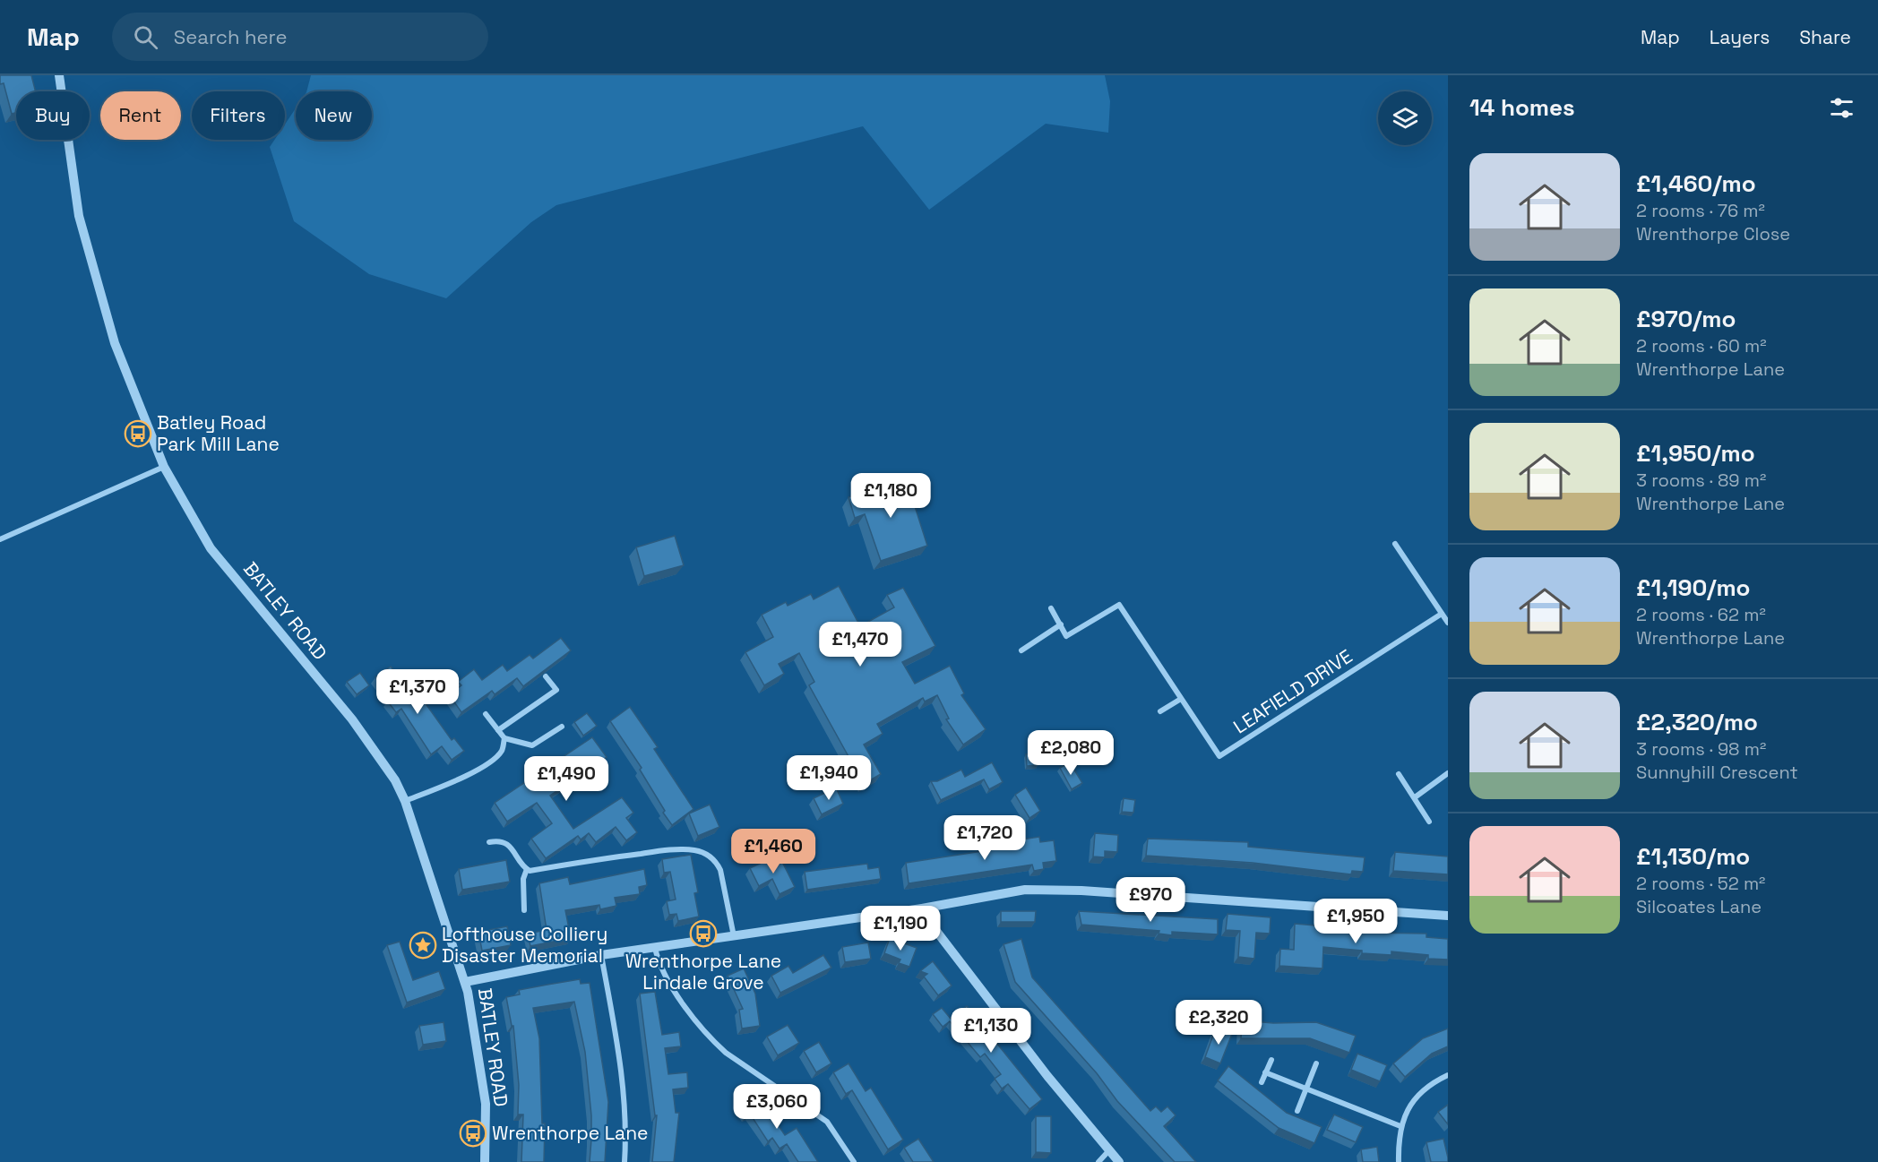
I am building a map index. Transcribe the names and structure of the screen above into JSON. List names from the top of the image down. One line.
{"streets":{"street":["BATLEY ROAD","LEAFIELD DRIVE"]},"places":{"bus stop":["Batley Road Park Mill Lane","Wrenthorpe Lane Lindale Grove","Wrenthorpe Lane"],"place":["Lofthouse Colliery Disaster Memorial"]},"page":{"header":"Map","search":"Search here","nav":["Map","Layers","Share"],"heading":"14 homes","chip":["Buy","Rent","Filters","New"],"list":[{"name":"£1,460/mo","note":"2 rooms · 76 m² · Wrenthorpe Close"},{"name":"£970/mo","note":"2 rooms · 60 m² · Wrenthorpe Lane"},{"name":"£1,950/mo","note":"3 rooms · 89 m² · Wrenthorpe Lane"},{"name":"£1,190/mo","note":"2 rooms · 62 m² · Wrenthorpe Lane"},{"name":"£2,320/mo","note":"3 rooms · 98 m² · Sunnyhill Crescent"},{"name":"£1,130/mo","note":"2 rooms · 52 m² · Silcoates Lane"}],"price":["£1,180","£1,470","£1,370","£2,080","£1,940","£1,490","£1,720","£1,460","£970","£1,950","£1,190","£2,320","£1,130","£3,060"]}}
